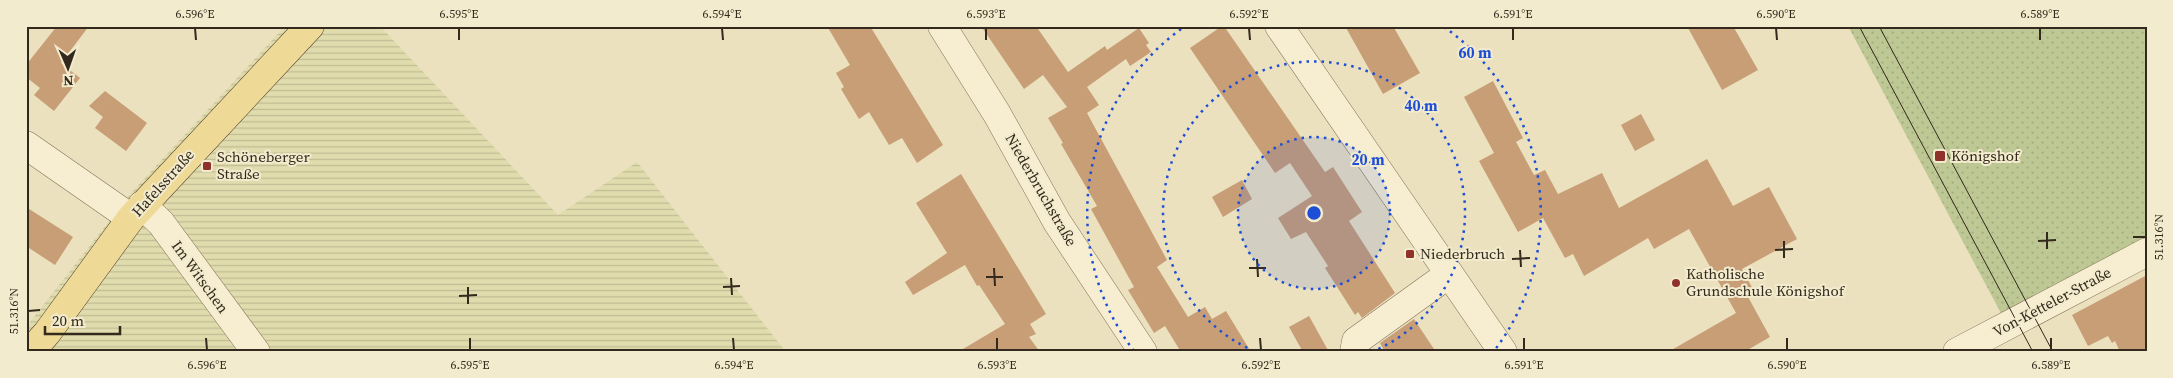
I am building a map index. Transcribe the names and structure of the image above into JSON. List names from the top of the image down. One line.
{"streets":{"main road":["Hafelsstraße"],"street":["Niederbruchstraße","Im Witschen","Von-Ketteler-Straße"]},"crossings":[["Hafelsstraße","Im Witschen"]],"places":{"transit":["Königshof","Schöneberger Straße","Niederbruch"],"other":["Katholische Grundschule Königshof"]},"scale_bar":"20 m","north":"bottom","coordinates":["6.596°E","6.595°E","6.594°E","6.593°E","6.592°E","6.591°E","6.590°E","6.589°E","51.316°N"],"rings":["60 m","40 m","20 m"]}
